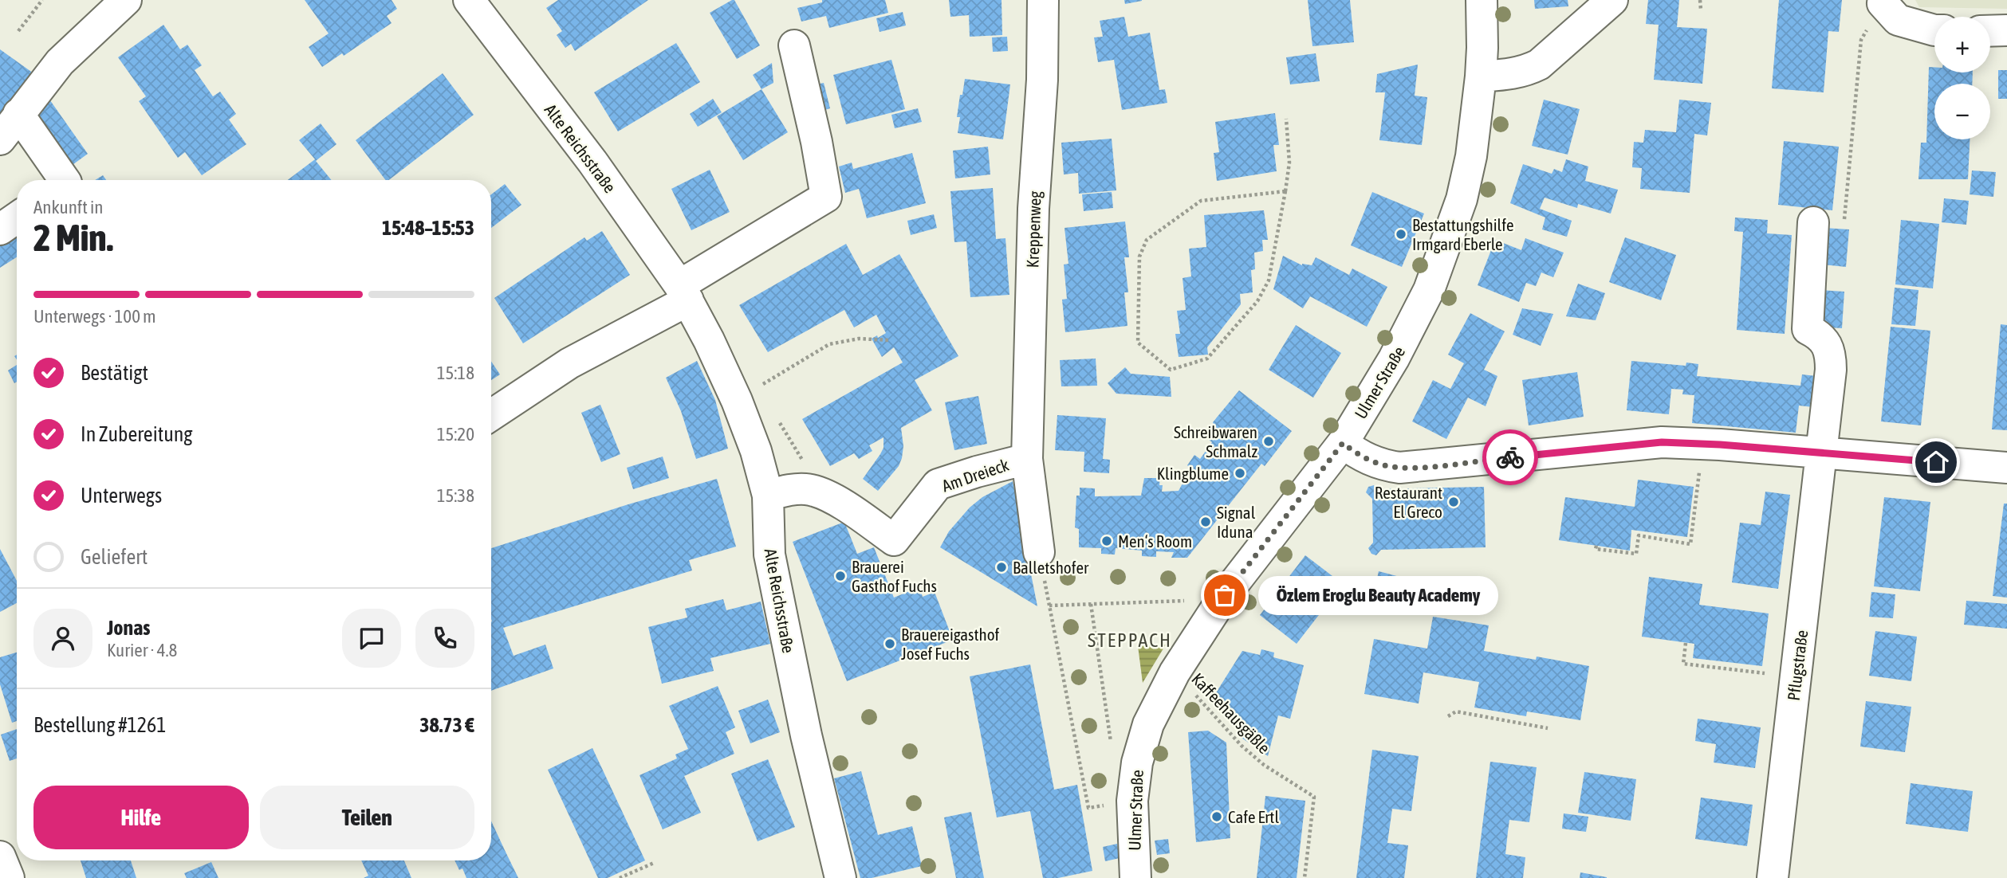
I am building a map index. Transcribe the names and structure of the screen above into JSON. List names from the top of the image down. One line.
{"streets":{"street":["Alte Reichsstraße","Kreppenweg","Ulmer Straße","Am Dreieck","Pflugstraße"],"path":["Kaffeehausgäßle"]},"crossings":[["Alte Reichsstraße","Am Dreieck"],["Kreppenweg","Am Dreieck"],["Ulmer Straße","Kaffeehausgäßle"]],"districts":["STEPPACH"],"places":["Bestattungshilfe Irmgard Eberle","Schreibwaren Schmalz","Klingblume","Restaurant El Greco","Signal Iduna","Men‘s Room","Balletshofer","Brauerei Gasthof Fuchs","Özlem Eroglu Beauty Academy","Brauereigasthof Josef Fuchs","Cafe Ertl"],"page":{"map_buttons":["+","−"],"heading":["2 Min.","Ankunft in","15:48–15:53"],"panel":["Jonas","Kurier · 4.8","Bestellung #1261","38.73 €"],"bar":"Unterwegs · 100 m","list":[["Bestätigt","15:18"],["In Zubereitung","15:20"],["Unterwegs","15:38"],"Geliefert"],"bubble":"Özlem Eroglu Beauty Academy","buttons":["Hilfe","Teilen"]}}
